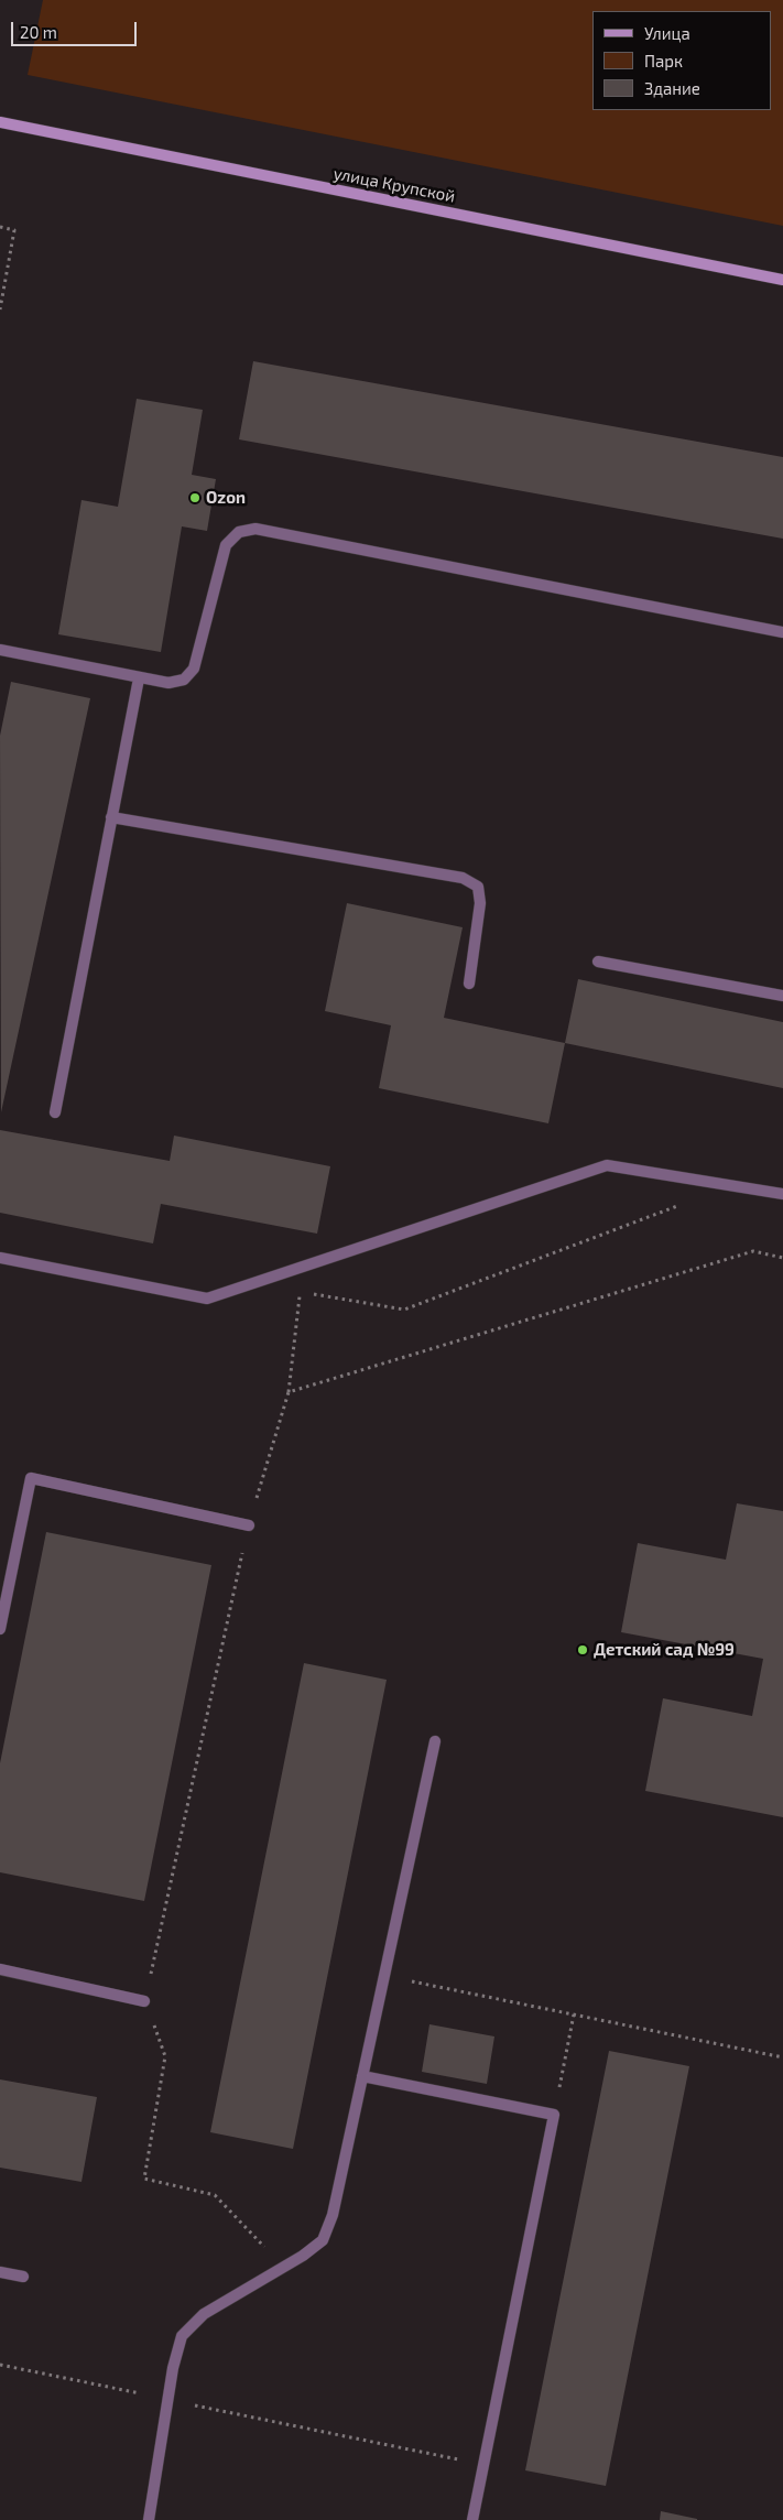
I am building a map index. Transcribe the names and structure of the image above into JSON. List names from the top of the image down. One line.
{"streets":{"main road":["улица Крупской"]},"places":["Ozon","Детский сад №99"],"legend":["Улица","Парк","Здание"],"scale_bar":"20 m"}
